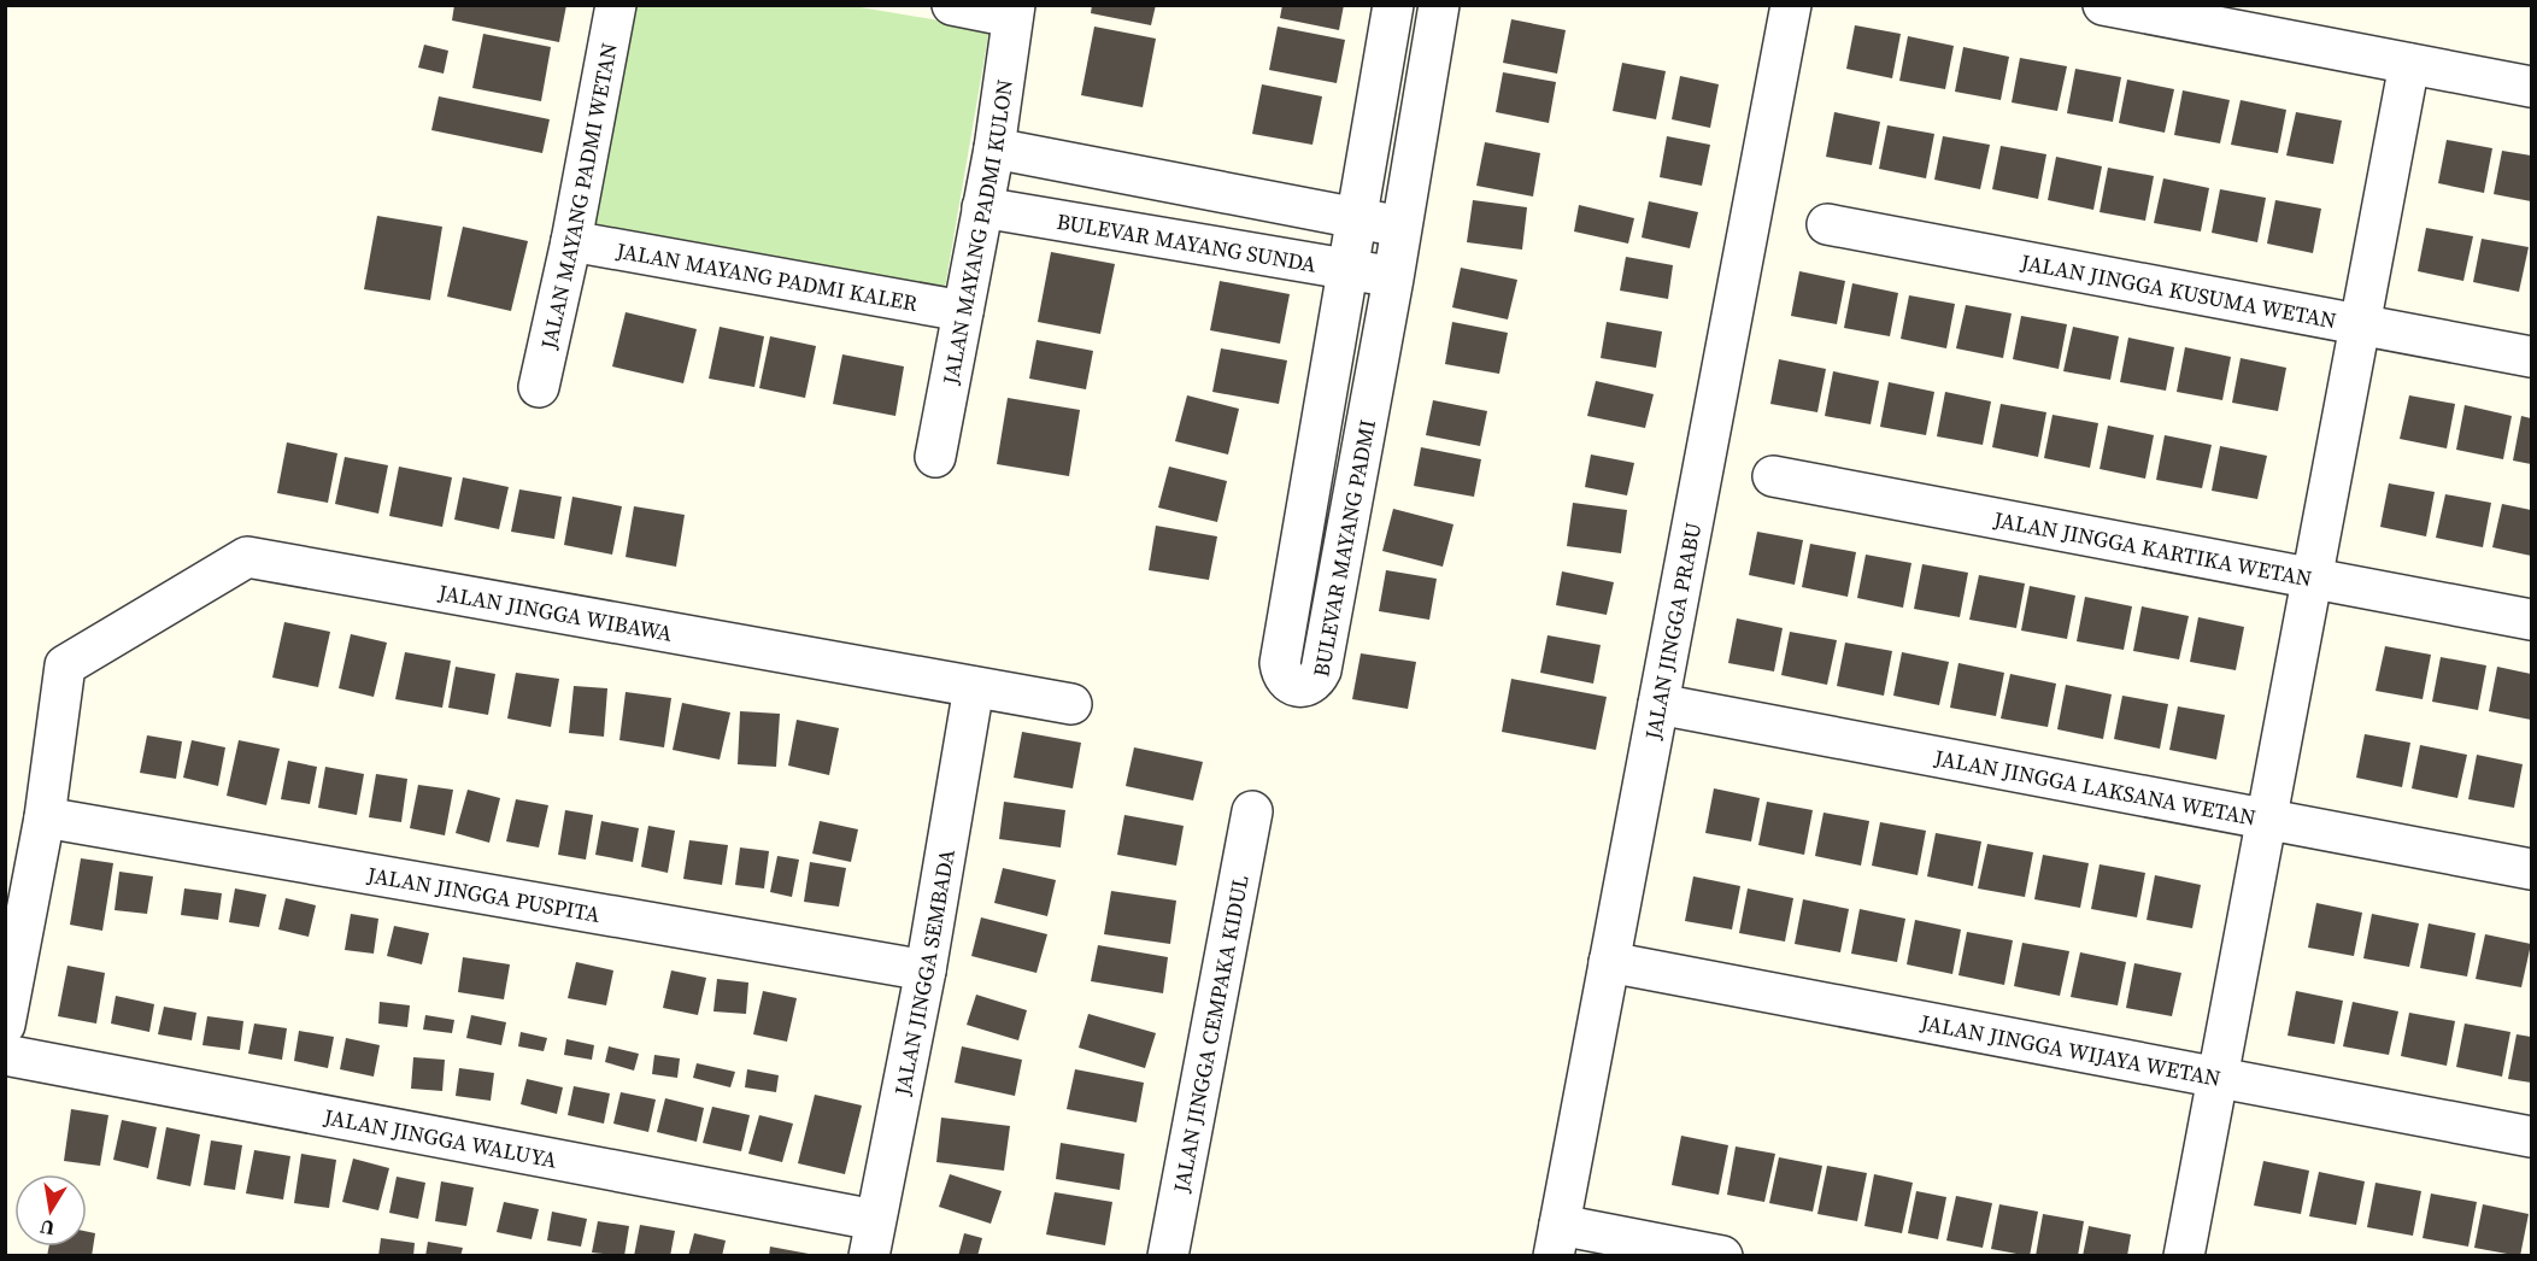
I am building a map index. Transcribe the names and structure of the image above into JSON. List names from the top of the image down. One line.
{"streets":{"street":["JALAN MAYANG PADMI WETAN","JALAN MAYANG PADMI KULON","BULEVAR MAYANG SUNDA","JALAN MAYANG PADMI KALER","JALAN JINGGA KUSUMA WETAN","BULEVAR MAYANG PADMI","JALAN JINGGA KARTIKA WETAN","JALAN JINGGA WIBAWA","JALAN JINGGA PRABU","JALAN JINGGA LAKSANA WETAN","JALAN JINGGA PUSPITA","JALAN JINGGA SEMBADA","JALAN JINGGA CEMPAKA KIDUL","JALAN JINGGA WIJAYA WETAN","JALAN JINGGA WALUYA"]},"crossings":[["JALAN MAYANG PADMI WETAN","JALAN MAYANG PADMI KALER"],["JALAN MAYANG PADMI KULON","BULEVAR MAYANG SUNDA"],["JALAN MAYANG PADMI KULON","JALAN MAYANG PADMI KALER"],["BULEVAR MAYANG SUNDA","BULEVAR MAYANG PADMI"],["JALAN JINGGA WIBAWA","JALAN JINGGA PUSPITA"],["JALAN JINGGA WIBAWA","JALAN JINGGA SEMBADA"],["JALAN JINGGA PRABU","JALAN JINGGA LAKSANA WETAN"],["JALAN JINGGA PRABU","JALAN JINGGA WIJAYA WETAN"],["JALAN JINGGA PUSPITA","JALAN JINGGA SEMBADA"],["JALAN JINGGA SEMBADA","JALAN JINGGA WALUYA"]],"north":"bottom"}
